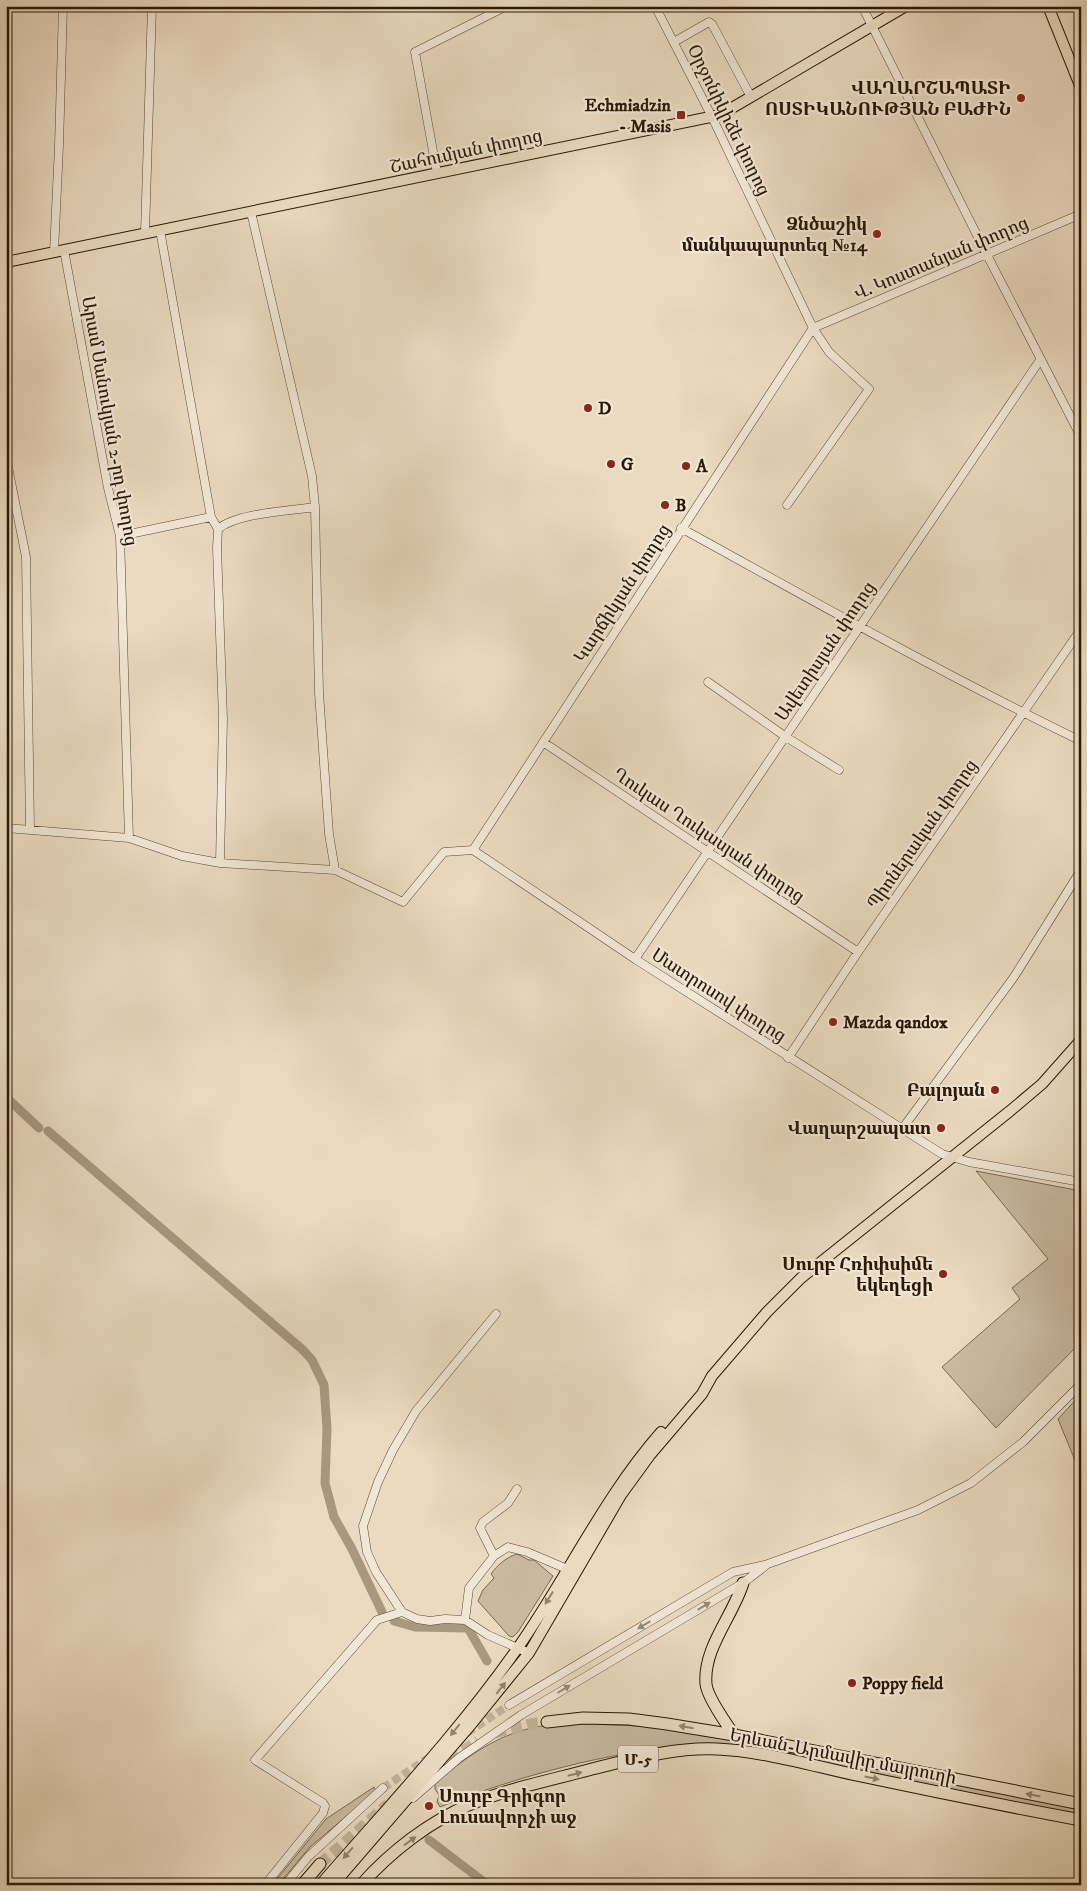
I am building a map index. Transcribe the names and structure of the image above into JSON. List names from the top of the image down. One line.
{"streets":{"highway":["Երևան-Արմավիր մայրուղի","Մ-5"],"main road":["Շահումյան փողոց"],"street":["Օրջոնիկիձե փողոց","Վ. Կոստանյան փողոց","Արամ Մանուկյան 2-րդ փողոց","Կարճիկյան փողոց","Ավետիսյան փողոց","Պիոներական փողոց","Ղուկաս Ղուկասյան փողոց","Մատրոսով փողոց"]},"crossings":[["Օրջոնիկիձե փողոց","Շահումյան փողոց"],["Օրջոնիկիձե փողոց","Վ. Կոստանյան փողոց"],["Օրջոնիկիձե փողոց","Կարճիկյան փողոց"],["Շահումյան փողոց","Արամ Մանուկյան 2-րդ փողոց"],["Վ. Կոստանյան փողոց","Կարճիկյան փողոց"],["Կարճիկյան փողոց","Ղուկաս Ղուկասյան փողոց"],["Կարճիկյան փողոց","Մատրոսով փողոց"],["Ավետիսյան փողոց","Ղուկաս Ղուկասյան փողոց"],["Ավետիսյան փողոց","Մատրոսով փողոց"],["Պիոներական փողոց","Ղուկաս Ղուկասյան փողոց"],["Պիոներական փողոց","Մատրոսով փողոց"]],"places":{"other":["ՎԱՂԱՐՇԱՊԱՏԻ ՈՍՏԻԿԱՆՈՒԹՅԱՆ ԲԱԺԻՆ","Ձնծաշիկ մանկապարտեզ №14","D","G","A","B","Mazda qandox","Բալոյան","Վաղարշապատ","Սուրբ Հռիփսիմե եկեղեցի","Poppy field","Սուրբ Գրիգոր Լուսավորչի աջ"],"transit":["Echmiadzin - Masis"]}}
